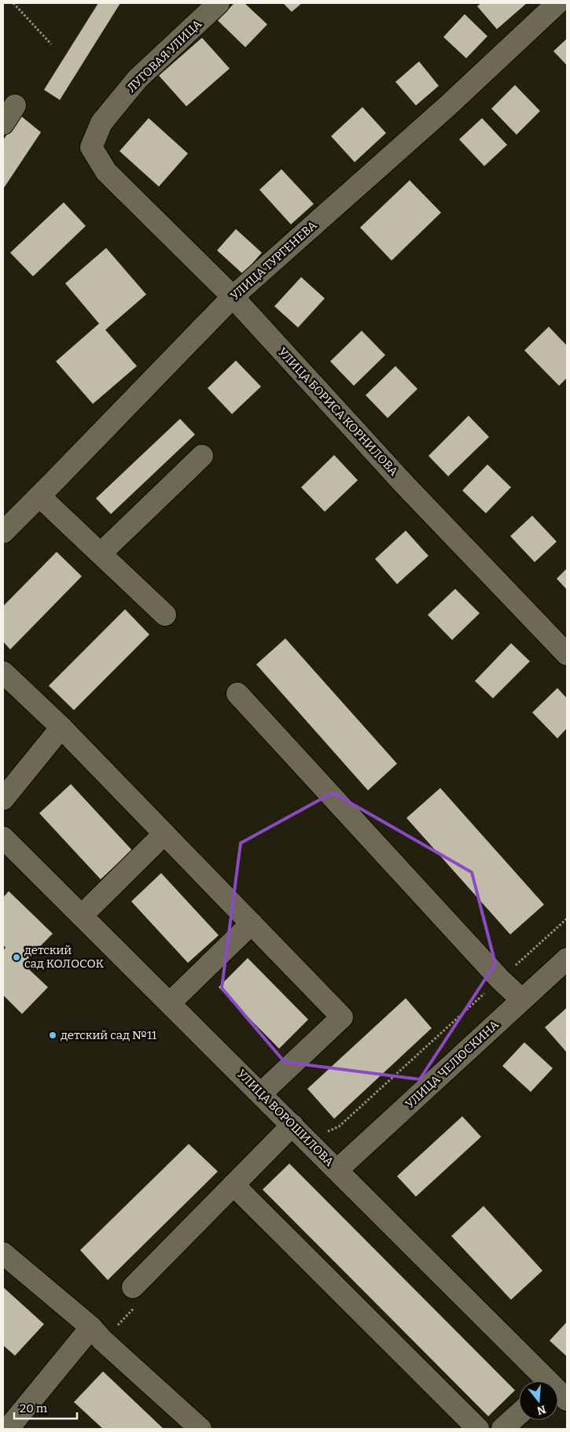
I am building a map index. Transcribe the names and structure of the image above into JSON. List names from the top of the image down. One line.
{"streets":{"street":["ЛУГОВАЯ УЛИЦА","УЛИЦА ТУРГЕНЕВА","УЛИЦА БОРИСА КОРНИЛОВА","УЛИЦА ЧЕЛЮСКИНА","УЛИЦА ВОРОШИЛОВА"]},"crossings":[["ЛУГОВАЯ УЛИЦА","УЛИЦА БОРИСА КОРНИЛОВА"],["УЛИЦА ТУРГЕНЕВА","УЛИЦА БОРИСА КОРНИЛОВА"],["УЛИЦА ЧЕЛЮСКИНА","УЛИЦА ВОРОШИЛОВА"]],"places":["детский сад КОЛОСОК","детский сад №11"],"scale_bar":"20 m","north":"bottom"}
